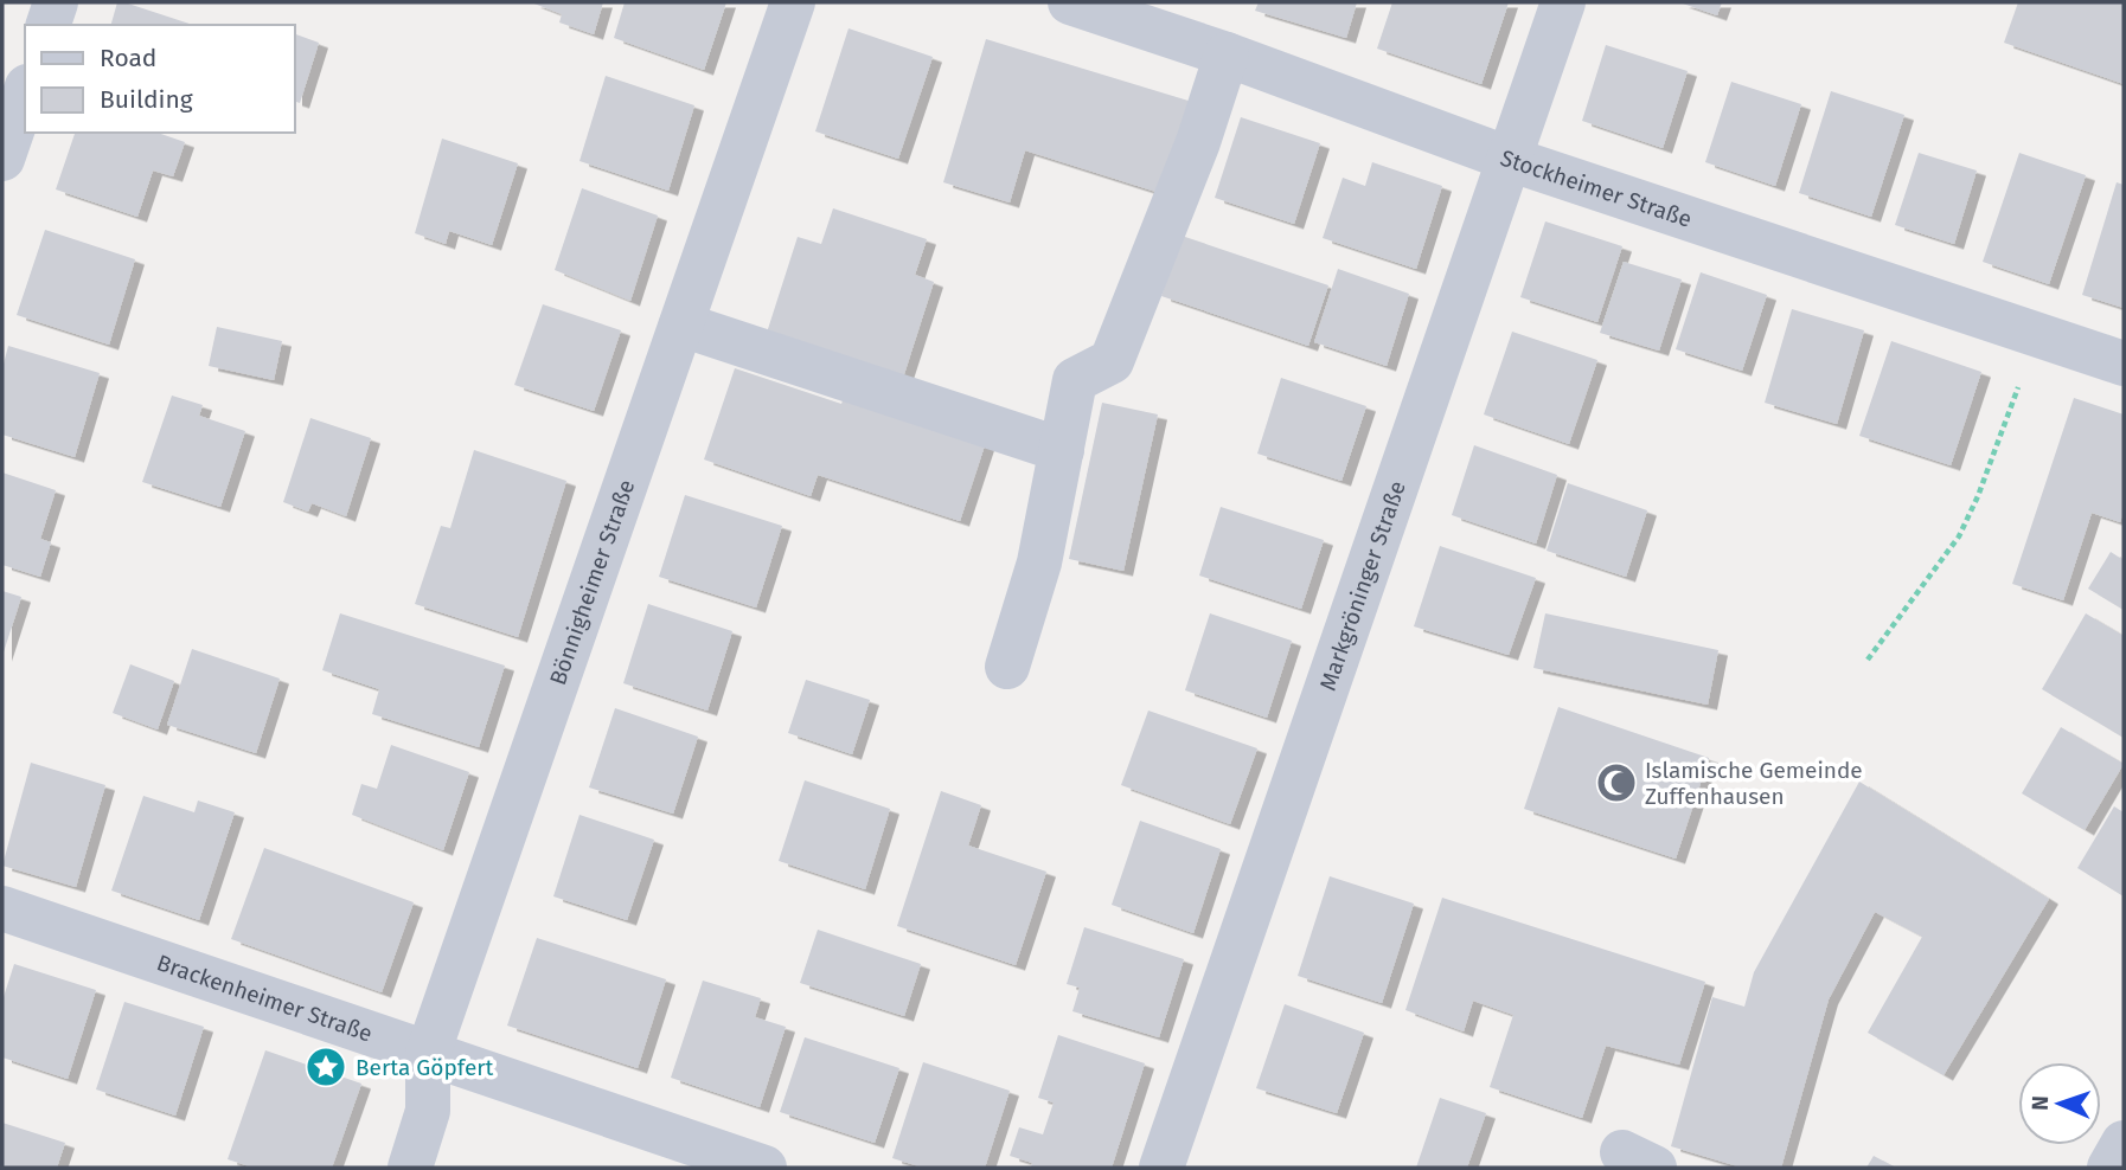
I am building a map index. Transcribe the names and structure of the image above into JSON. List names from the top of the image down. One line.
{"streets":{"street":["Stockheimer Straße","Bönnigheimer Straße","Markgröninger Straße","Brackenheimer Straße"]},"crossings":[["Stockheimer Straße","Markgröninger Straße"],["Bönnigheimer Straße","Brackenheimer Straße"]],"places":{"mosque":["Islamische Gemeinde Zuffenhausen"],"place":["Berta Göpfert"]},"legend":["Road","Building"],"north":"left"}
